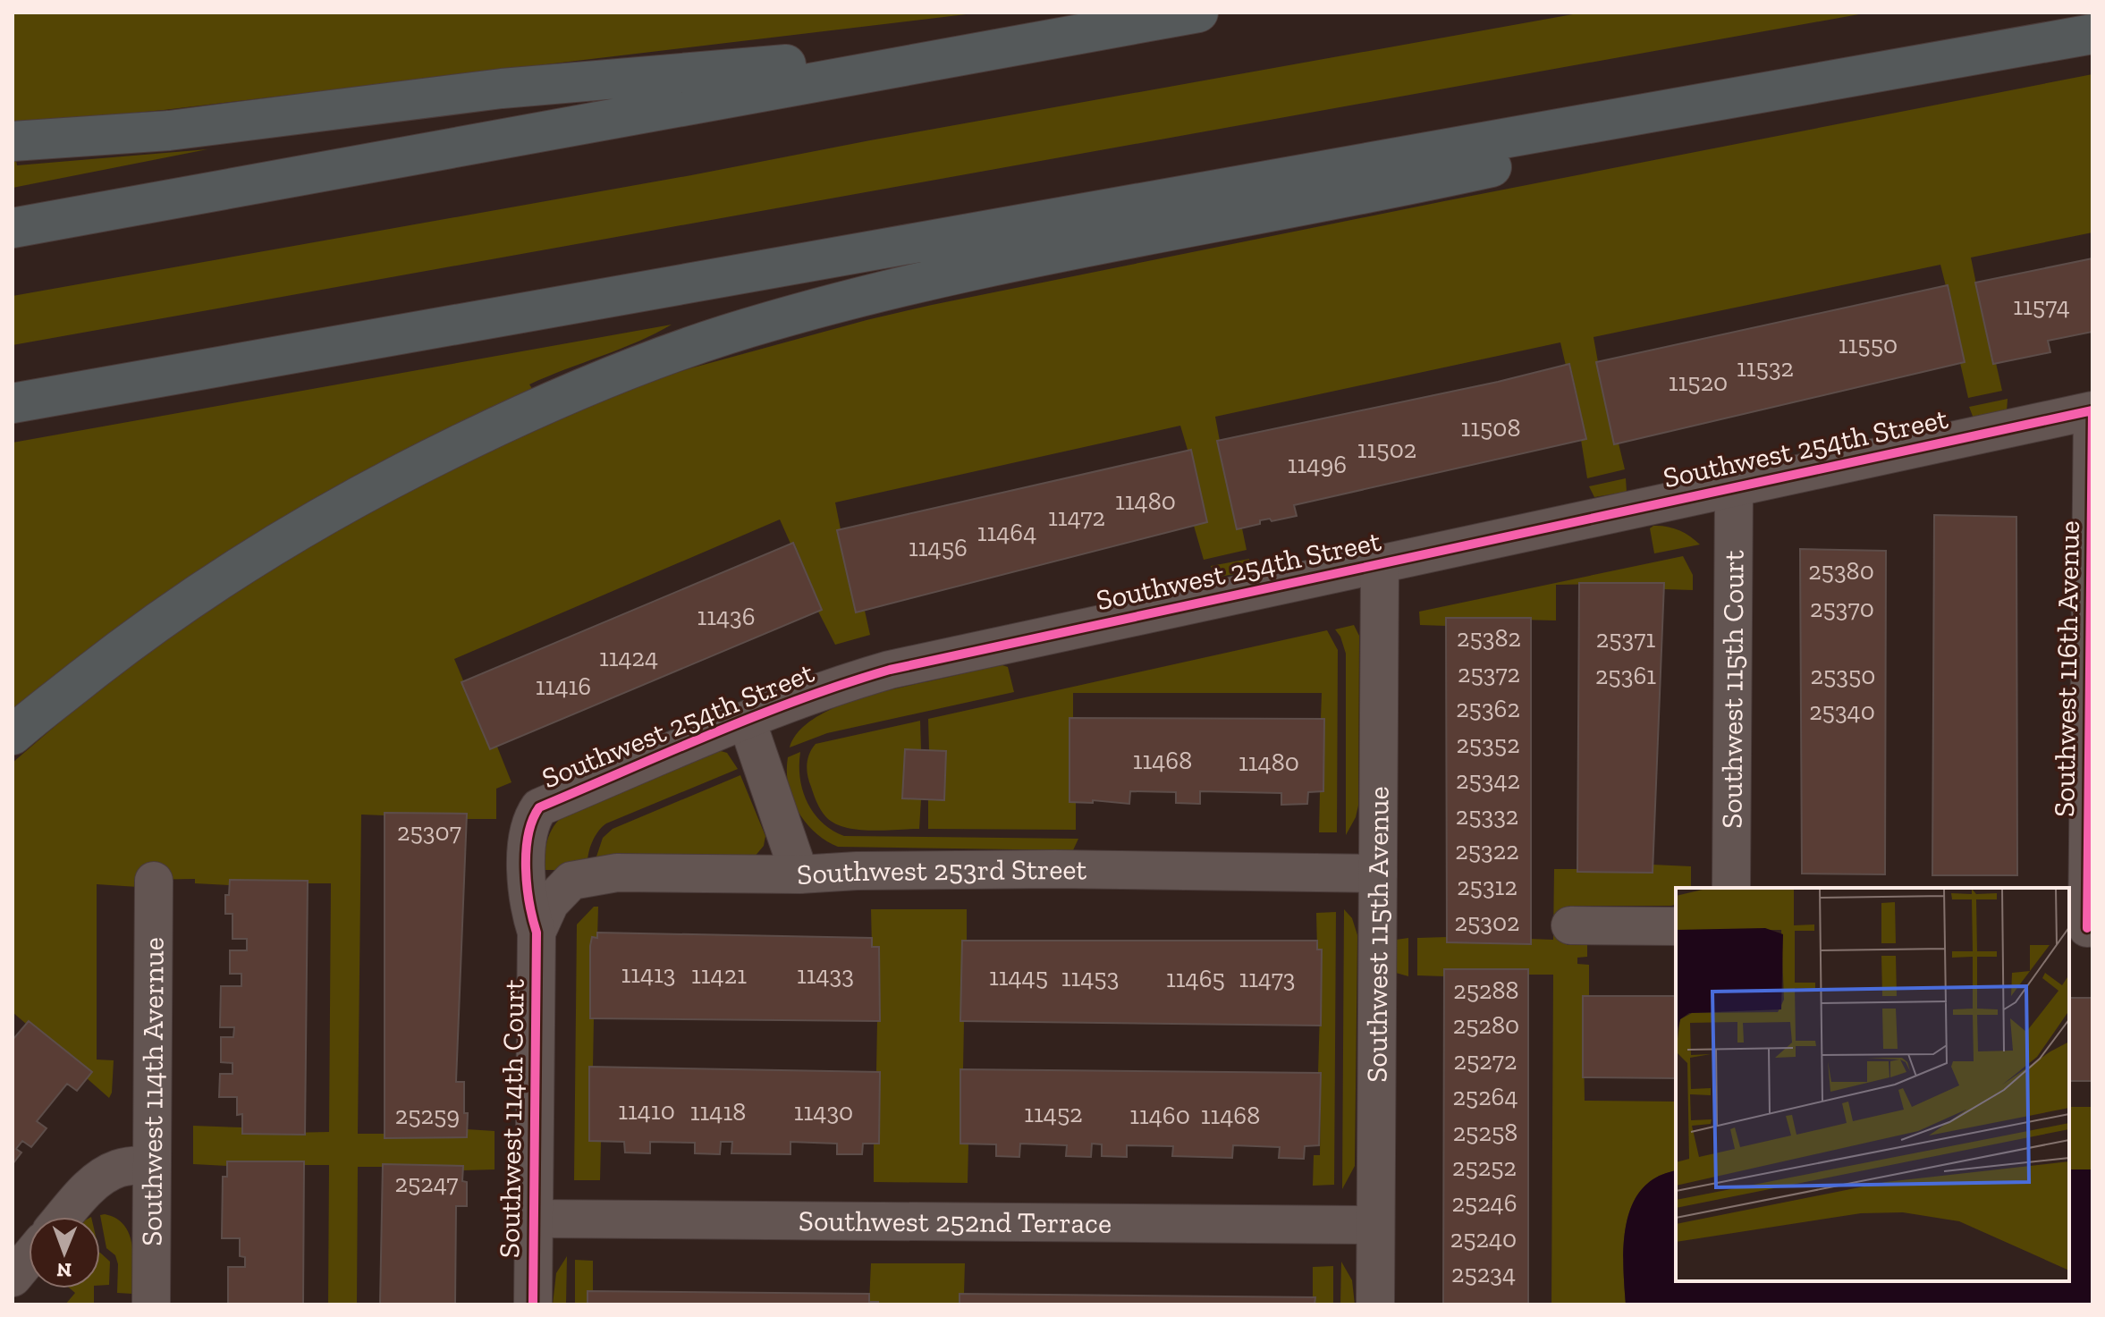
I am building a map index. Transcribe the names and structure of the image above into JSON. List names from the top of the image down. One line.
{"streets":{"street":["Southwest 254th Street","Southwest 116th Avenue","Southwest 115th Court","Southwest 253rd Street","Southwest 115th Avenue","Southwest 114th Avernue","Southwest 114th Court","Southwest 252nd Terrace"]},"crossings":[["Southwest 254th Street","Southwest 116th Avenue"],["Southwest 254th Street","Southwest 115th Court"],["Southwest 254th Street","Southwest 253rd Street"],["Southwest 254th Street","Southwest 115th Avenue"],["Southwest 254th Street","Southwest 114th Court"],["Southwest 253rd Street","Southwest 115th Avenue"],["Southwest 253rd Street","Southwest 114th Court"],["Southwest 115th Avenue","Southwest 252nd Terrace"],["Southwest 114th Court","Southwest 252nd Terrace"]],"house_numbers":["11574","11550","11532","11520","11508","11502","11496","11480","11472","11464","11456","25380","25370","11436","25382","25371","11424","25372","25361","25350","11416","25362","25340","25352","11468","11480","25342","25332","25307","25322","25312","25302","11413","11421","11433","11445","11453","11465","11473","25288","25280","25272","25264","11410","11418","11430","11452","25259","11460","11468","25258","25252","25247","25246","25240","25234"],"north":"bottom"}
